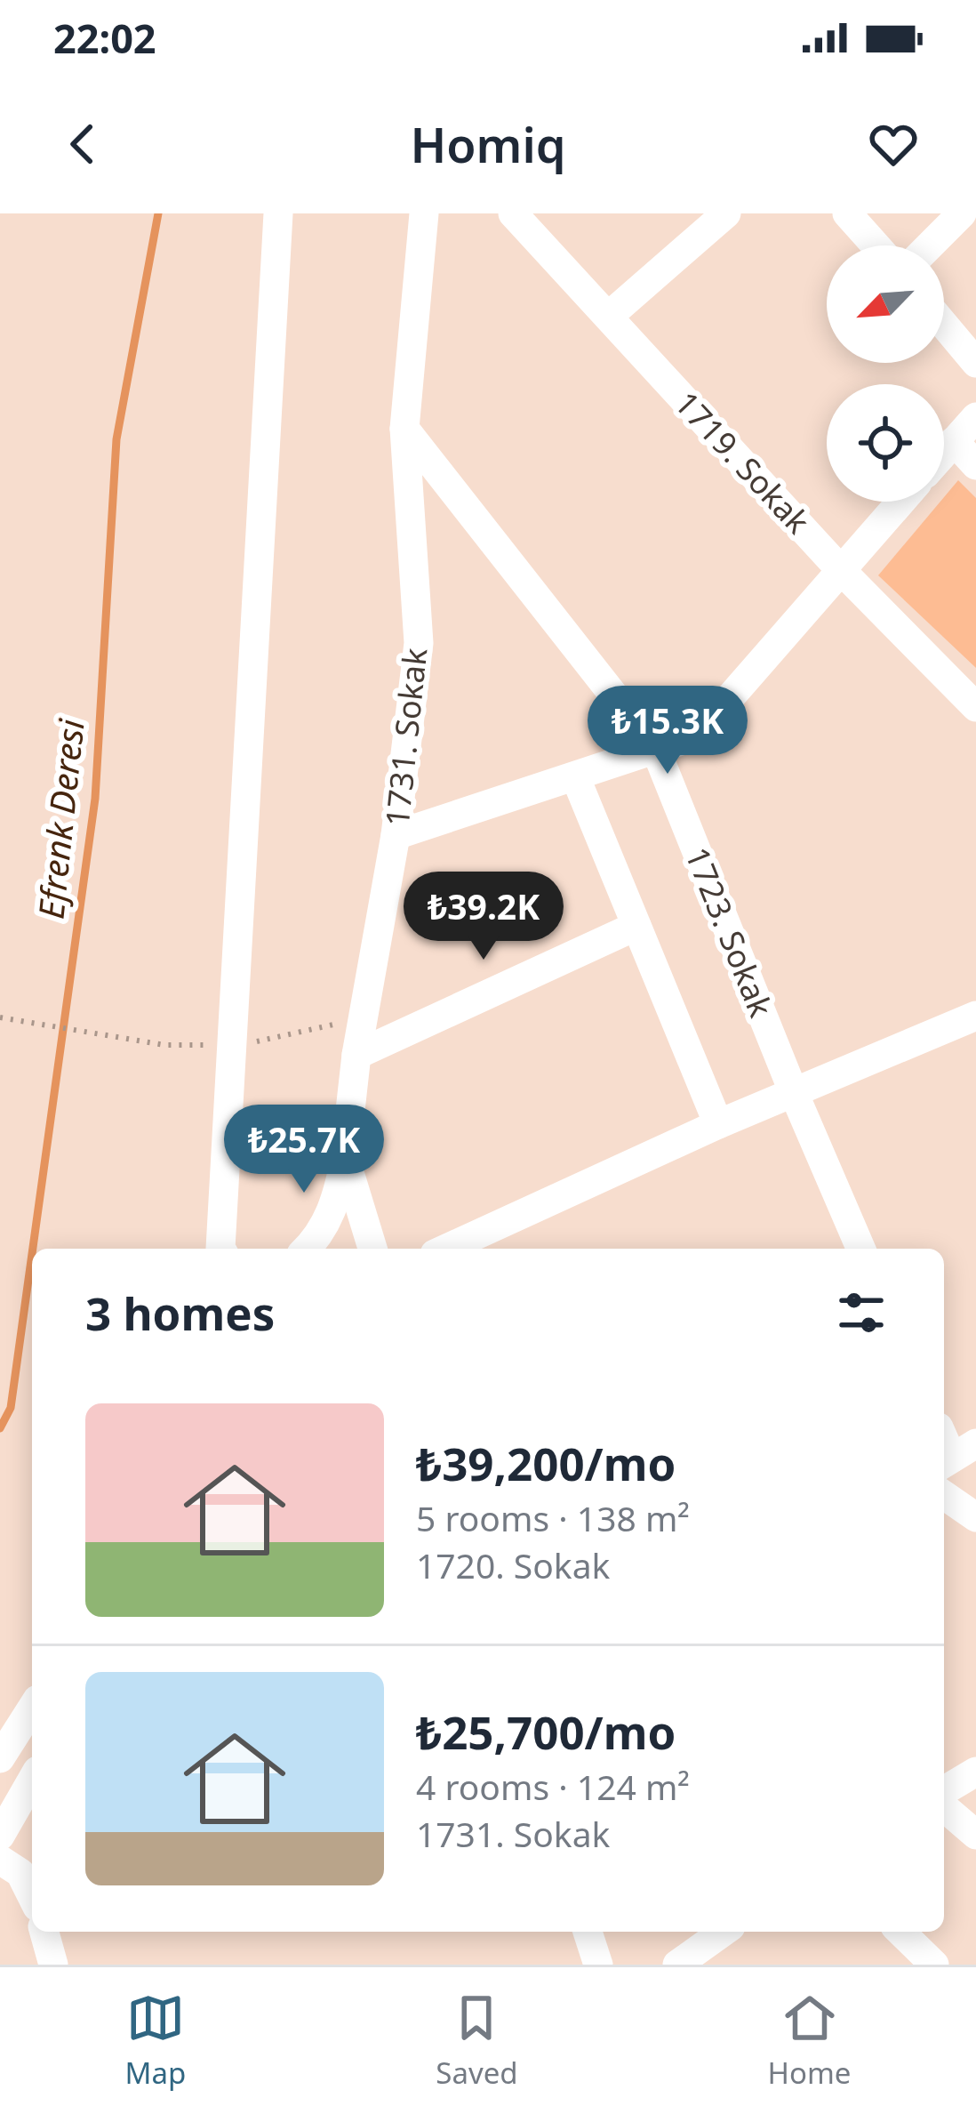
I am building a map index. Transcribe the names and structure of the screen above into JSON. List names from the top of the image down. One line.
{"streets":{"street":["1719. Sokak","1731. Sokak","1723. Sokak"]},"crossings":[["1731. Sokak","1723. Sokak"]],"water":["Efrenk Deresi"],"north":"bottom left","page":{"status":"22:02","header":"Homiq","price":["₺15.3K","₺39.2K","₺25.7K"],"heading":"3 homes","list":[{"name":"₺39,200/mo","note":"5 rooms · 138 m² · 1720. Sokak"},{"name":"₺25,700/mo","note":"4 rooms · 124 m² · 1731. Sokak"}],"tabs":["Map","Saved","Home"]}}
